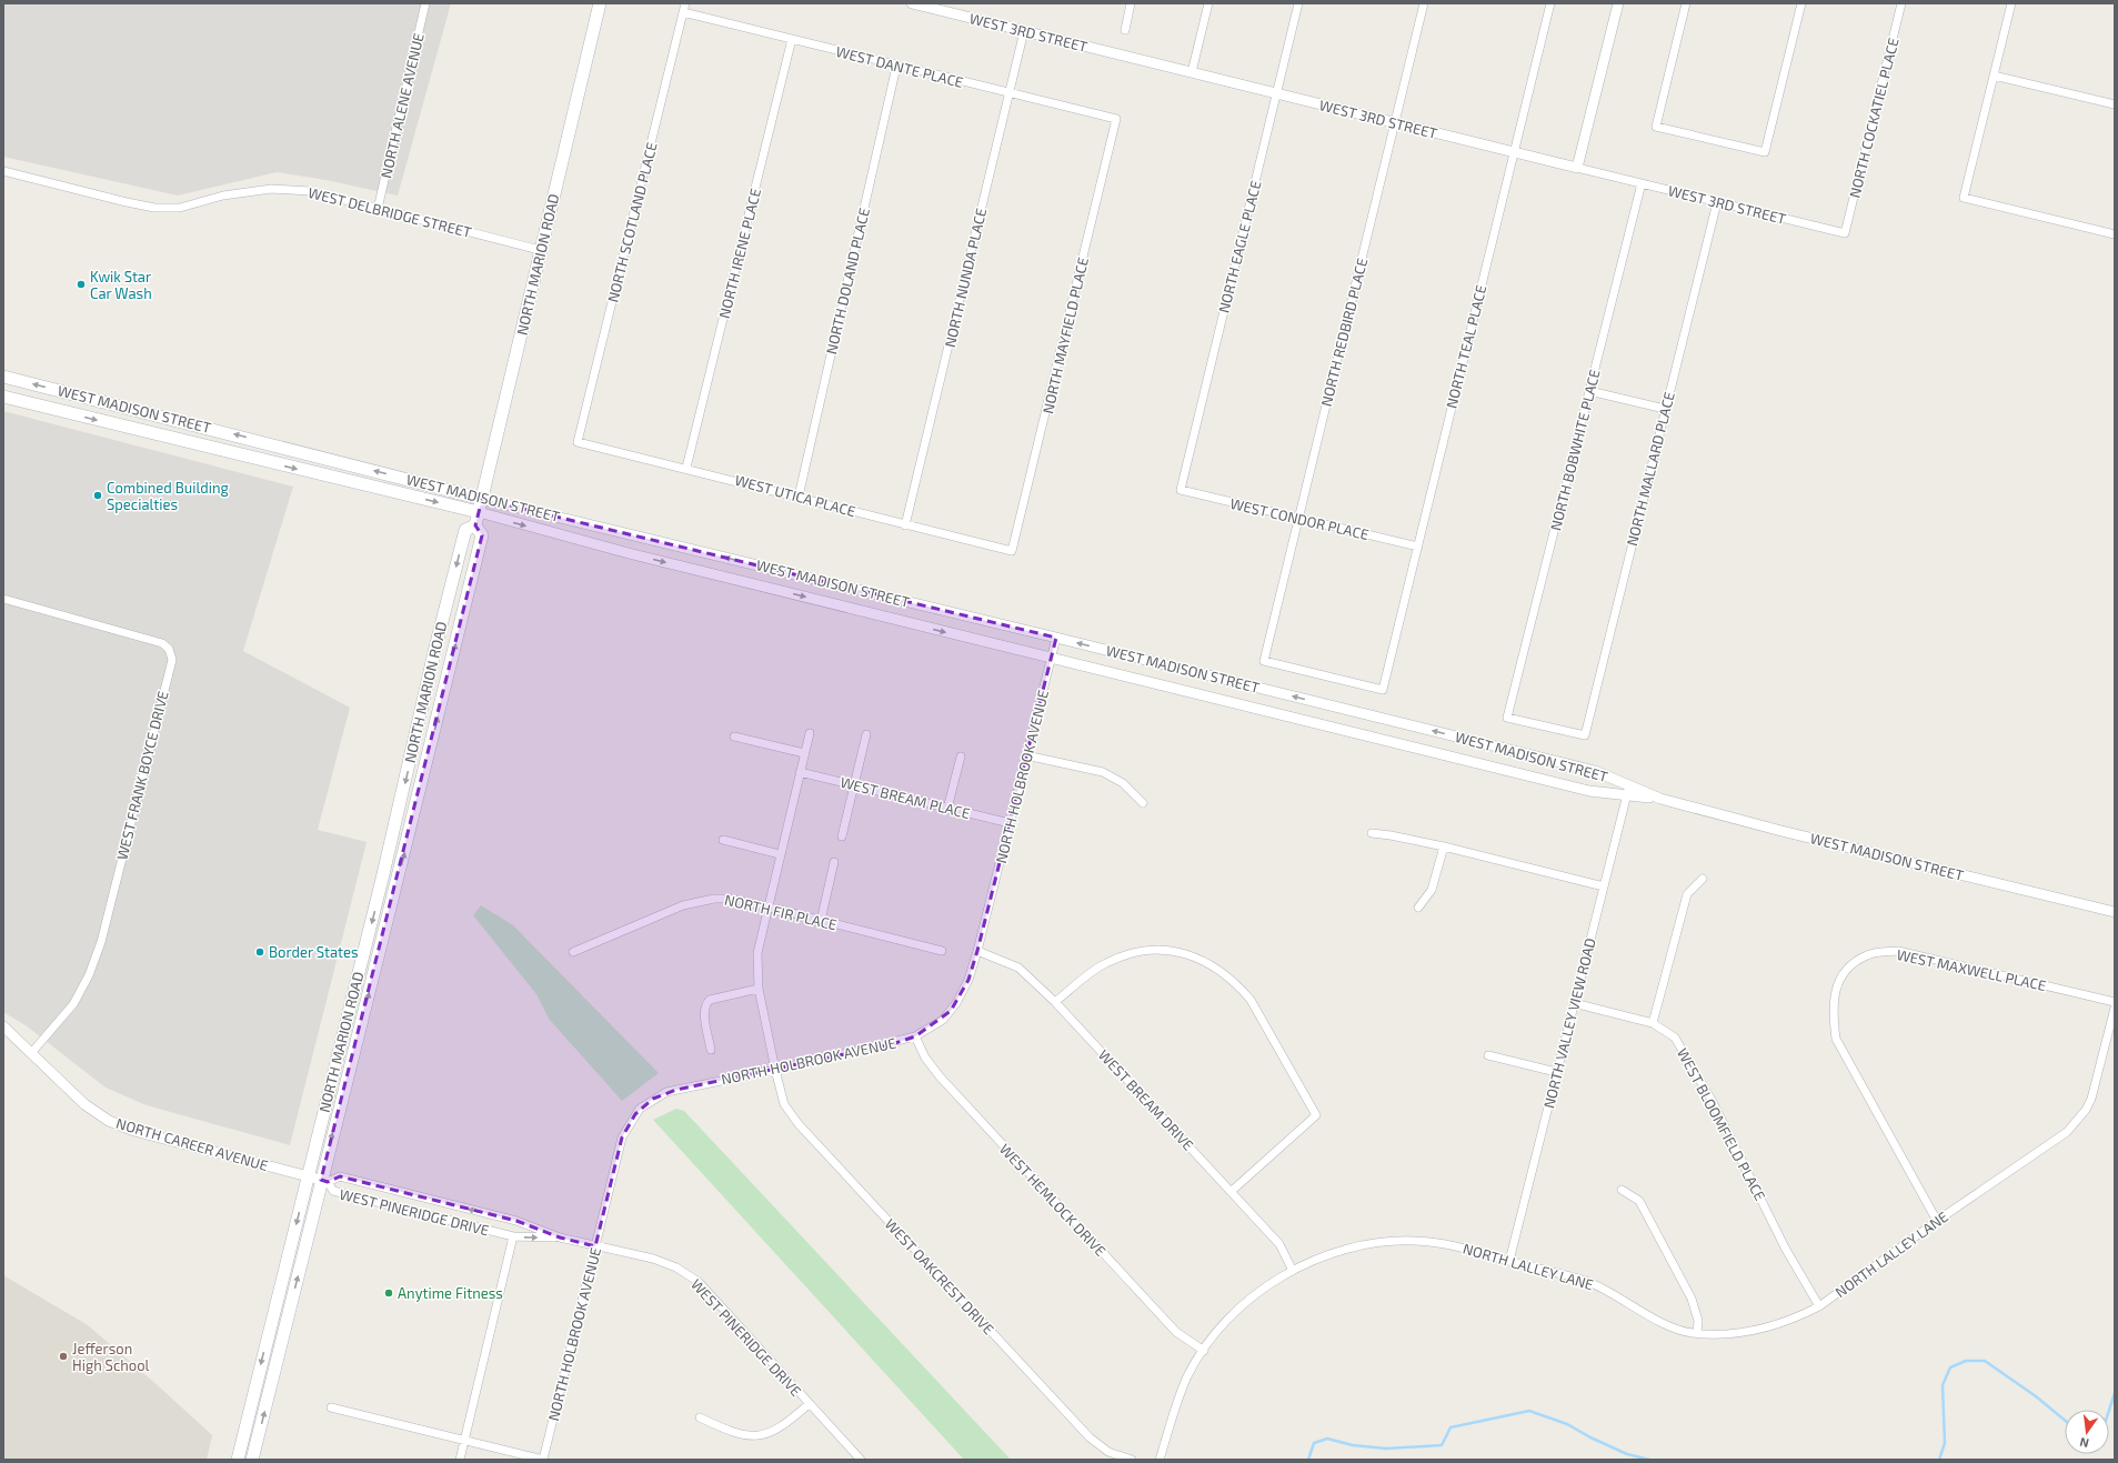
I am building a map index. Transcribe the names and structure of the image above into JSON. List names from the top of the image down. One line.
{"streets":{"main road":["NORTH MARION ROAD","WEST MADISON STREET"],"street":["WEST 3RD STREET","WEST DANTE PLACE","NORTH ALENE AVENUE","NORTH COCKATIEL PLACE","WEST DELBRIDGE STREET","NORTH SCOTLAND PLACE","NORTH EAGLE PLACE","NORTH IRENE PLACE","NORTH NUNDA PLACE","NORTH DOLAND PLACE","NORTH REDBIRD PLACE","NORTH MAYFIELD PLACE","NORTH TEAL PLACE","NORTH BOBWHITE PLACE","NORTH MALLARD PLACE","WEST UTICA PLACE","WEST CONDOR PLACE","WEST FRANK BOYCE DRIVE","NORTH HOLBROOK AVENUE","WEST BREAM PLACE","NORTH FIR PLACE","WEST MAXWELL PLACE","NORTH VALLEY VIEW ROAD","WEST BREAM DRIVE","WEST BLOOMFIELD PLACE","NORTH CAREER AVENUE","WEST HEMLOCK DRIVE","WEST PINERIDGE DRIVE","NORTH LALLEY LANE","WEST OAKCREST DRIVE"]},"crossings":[["WEST 3RD STREET","NORTH COCKATIEL PLACE"],["WEST 3RD STREET","NORTH EAGLE PLACE"],["WEST 3RD STREET","NORTH NUNDA PLACE"],["WEST 3RD STREET","NORTH REDBIRD PLACE"],["WEST 3RD STREET","NORTH TEAL PLACE"],["WEST 3RD STREET","NORTH BOBWHITE PLACE"],["WEST 3RD STREET","NORTH MALLARD PLACE"],["WEST DANTE PLACE","NORTH SCOTLAND PLACE"],["WEST DANTE PLACE","NORTH IRENE PLACE"],["WEST DANTE PLACE","NORTH NUNDA PLACE"],["WEST DANTE PLACE","NORTH DOLAND PLACE"],["WEST DANTE PLACE","NORTH MAYFIELD PLACE"],["NORTH ALENE AVENUE","WEST DELBRIDGE STREET"],["WEST DELBRIDGE STREET","NORTH MARION ROAD"],["NORTH SCOTLAND PLACE","WEST UTICA PLACE"],["NORTH EAGLE PLACE","WEST CONDOR PLACE"],["NORTH IRENE PLACE","WEST UTICA PLACE"],["NORTH MARION ROAD","WEST MADISON STREET"],["NORTH MARION ROAD","NORTH CAREER AVENUE"],["NORTH MARION ROAD","WEST PINERIDGE DRIVE"],["NORTH NUNDA PLACE","WEST UTICA PLACE"],["NORTH DOLAND PLACE","WEST UTICA PLACE"],["NORTH REDBIRD PLACE","NORTH TEAL PLACE"],["NORTH REDBIRD PLACE","WEST CONDOR PLACE"],["NORTH MAYFIELD PLACE","WEST UTICA PLACE"],["NORTH TEAL PLACE","WEST CONDOR PLACE"],["WEST MADISON STREET","NORTH HOLBROOK AVENUE"],["WEST MADISON STREET","NORTH VALLEY VIEW ROAD"],["NORTH BOBWHITE PLACE","NORTH MALLARD PLACE"],["WEST FRANK BOYCE DRIVE","NORTH CAREER AVENUE"],["NORTH HOLBROOK AVENUE","WEST BREAM PLACE"],["NORTH HOLBROOK AVENUE","WEST BREAM DRIVE"],["NORTH HOLBROOK AVENUE","WEST HEMLOCK DRIVE"],["NORTH HOLBROOK AVENUE","WEST PINERIDGE DRIVE"],["NORTH HOLBROOK AVENUE","WEST OAKCREST DRIVE"],["WEST BREAM PLACE","WEST OAKCREST DRIVE"],["NORTH FIR PLACE","WEST OAKCREST DRIVE"],["WEST MAXWELL PLACE","NORTH LALLEY LANE"],["NORTH VALLEY VIEW ROAD","WEST BLOOMFIELD PLACE"],["NORTH VALLEY VIEW ROAD","NORTH LALLEY LANE"],["WEST BREAM DRIVE","NORTH LALLEY LANE"],["WEST BLOOMFIELD PLACE","NORTH LALLEY LANE"],["NORTH CAREER AVENUE","WEST PINERIDGE DRIVE"],["WEST HEMLOCK DRIVE","NORTH LALLEY LANE"]],"places":["Kwik Star Car Wash","Combined Building Specialties","Border States","Anytime Fitness","Jefferson High School"],"north":"bottom"}
